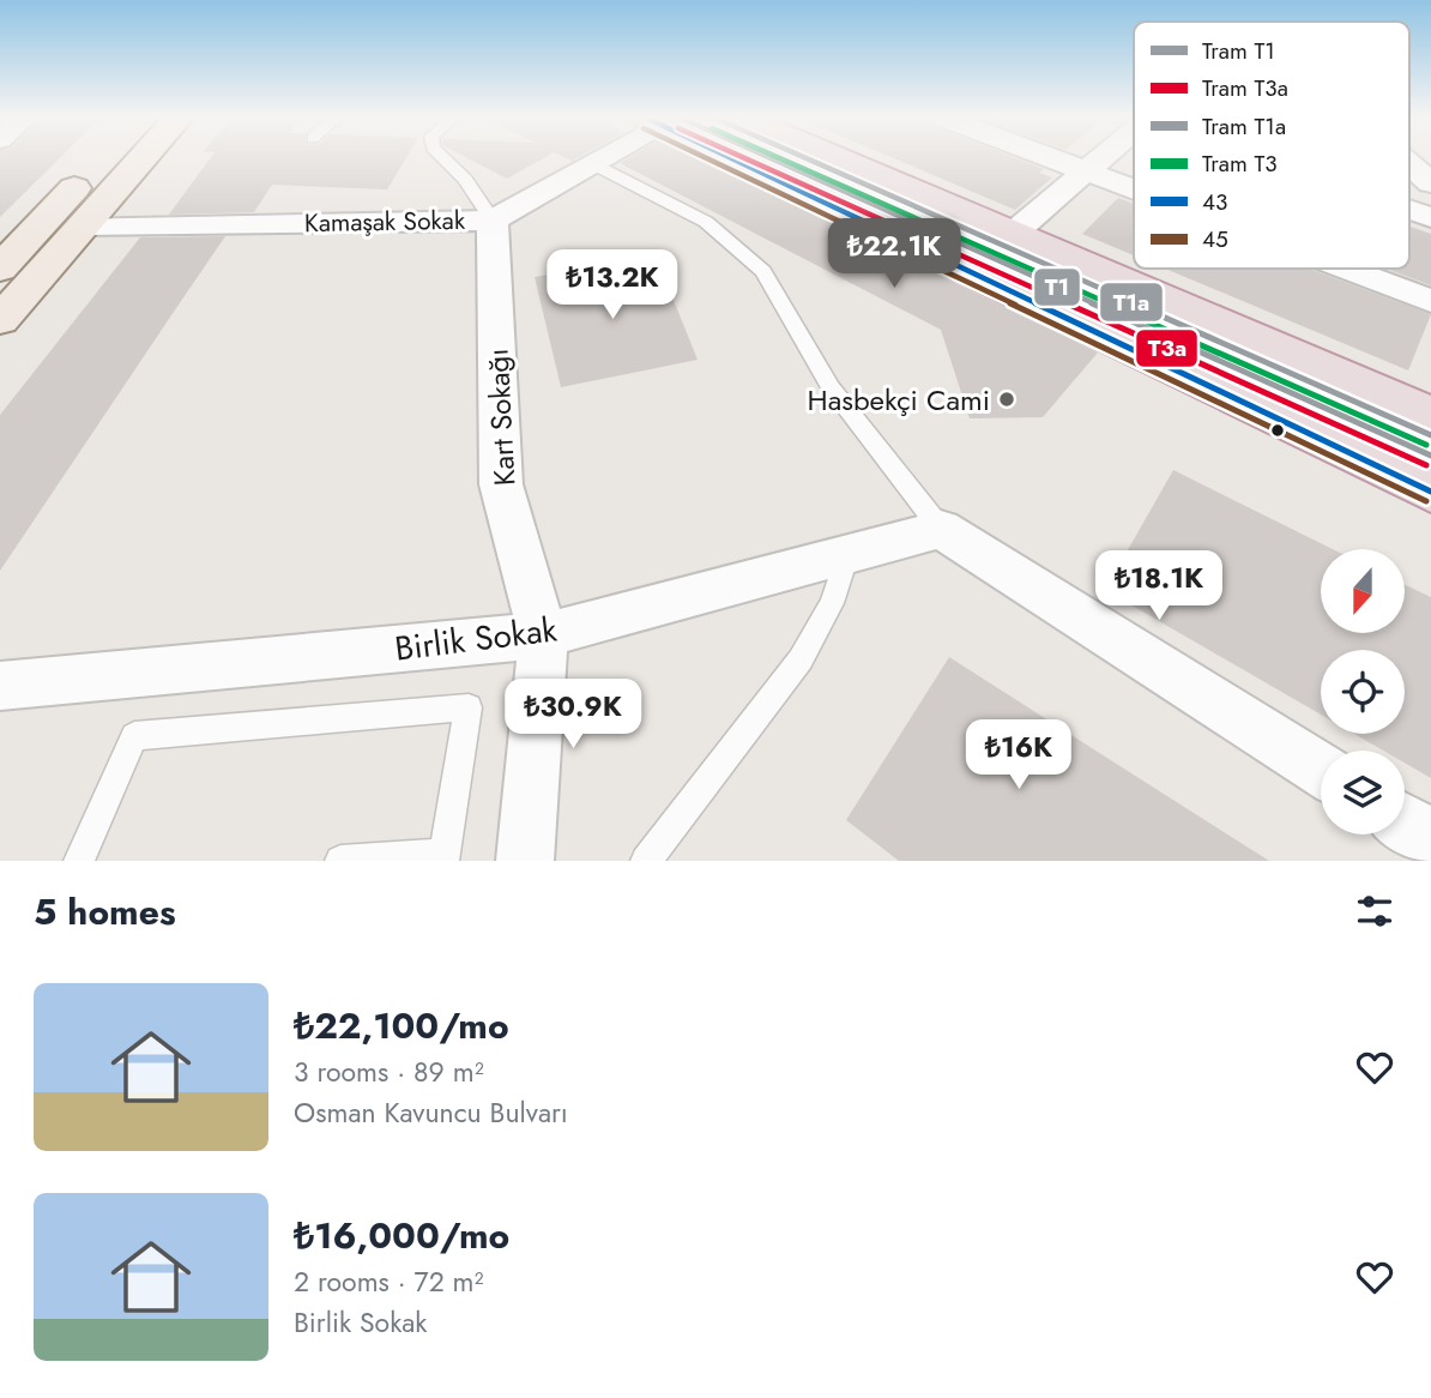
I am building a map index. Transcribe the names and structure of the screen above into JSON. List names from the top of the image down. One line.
{"streets":{"street":["Kamaşak Sokak","Kart Sokağı","Birlik Sokak"]},"crossings":[["Kamaşak Sokak","Kart Sokağı"],["Kart Sokağı","Birlik Sokak"]],"places":["Hasbekçi Cami"],"lines":["tram line T1","tram line T3a","tram line T1a","tram line T3","transit line 43","transit line 45"],"legend":["Tram T1","Tram T3a","Tram T1a","Tram T3","43","45"],"north":"bottom","page":{"price":["₺22.1K","₺13.2K","₺18.1K","₺30.9K","₺16K"],"heading":"5 homes","list":[{"name":"₺22,100/mo","note":"3 rooms · 89 m² · Osman Kavuncu Bulvarı"},{"name":"₺16,000/mo","note":"2 rooms · 72 m² · Birlik Sokak"}]}}
